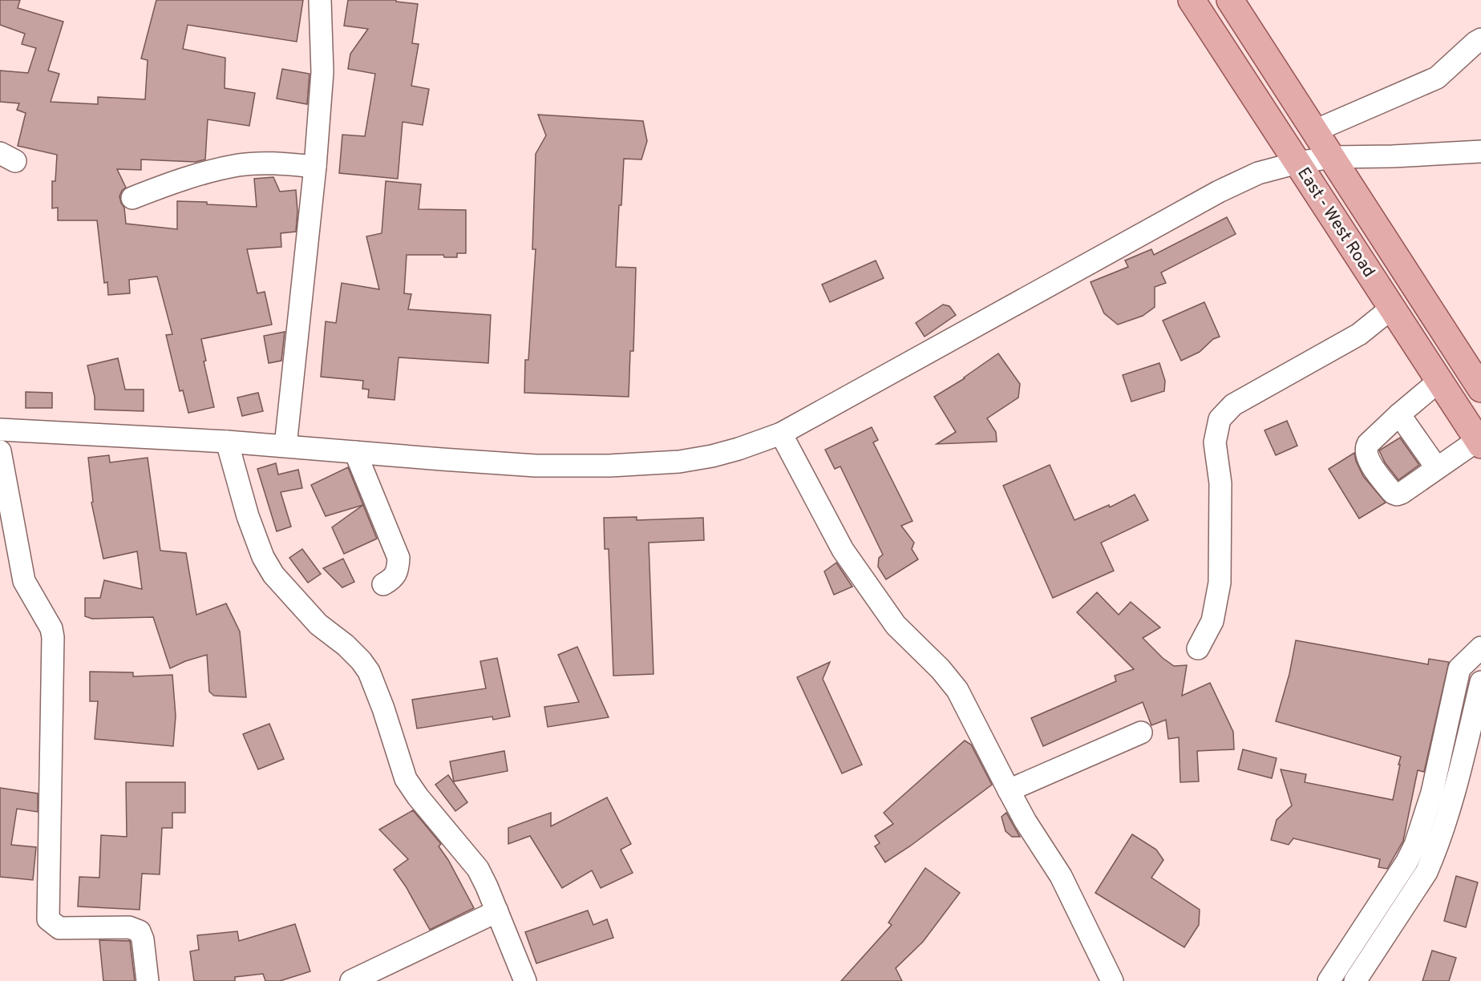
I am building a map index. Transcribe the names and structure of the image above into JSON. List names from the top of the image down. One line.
{"streets":{"main road":["East - West Road"]}}
